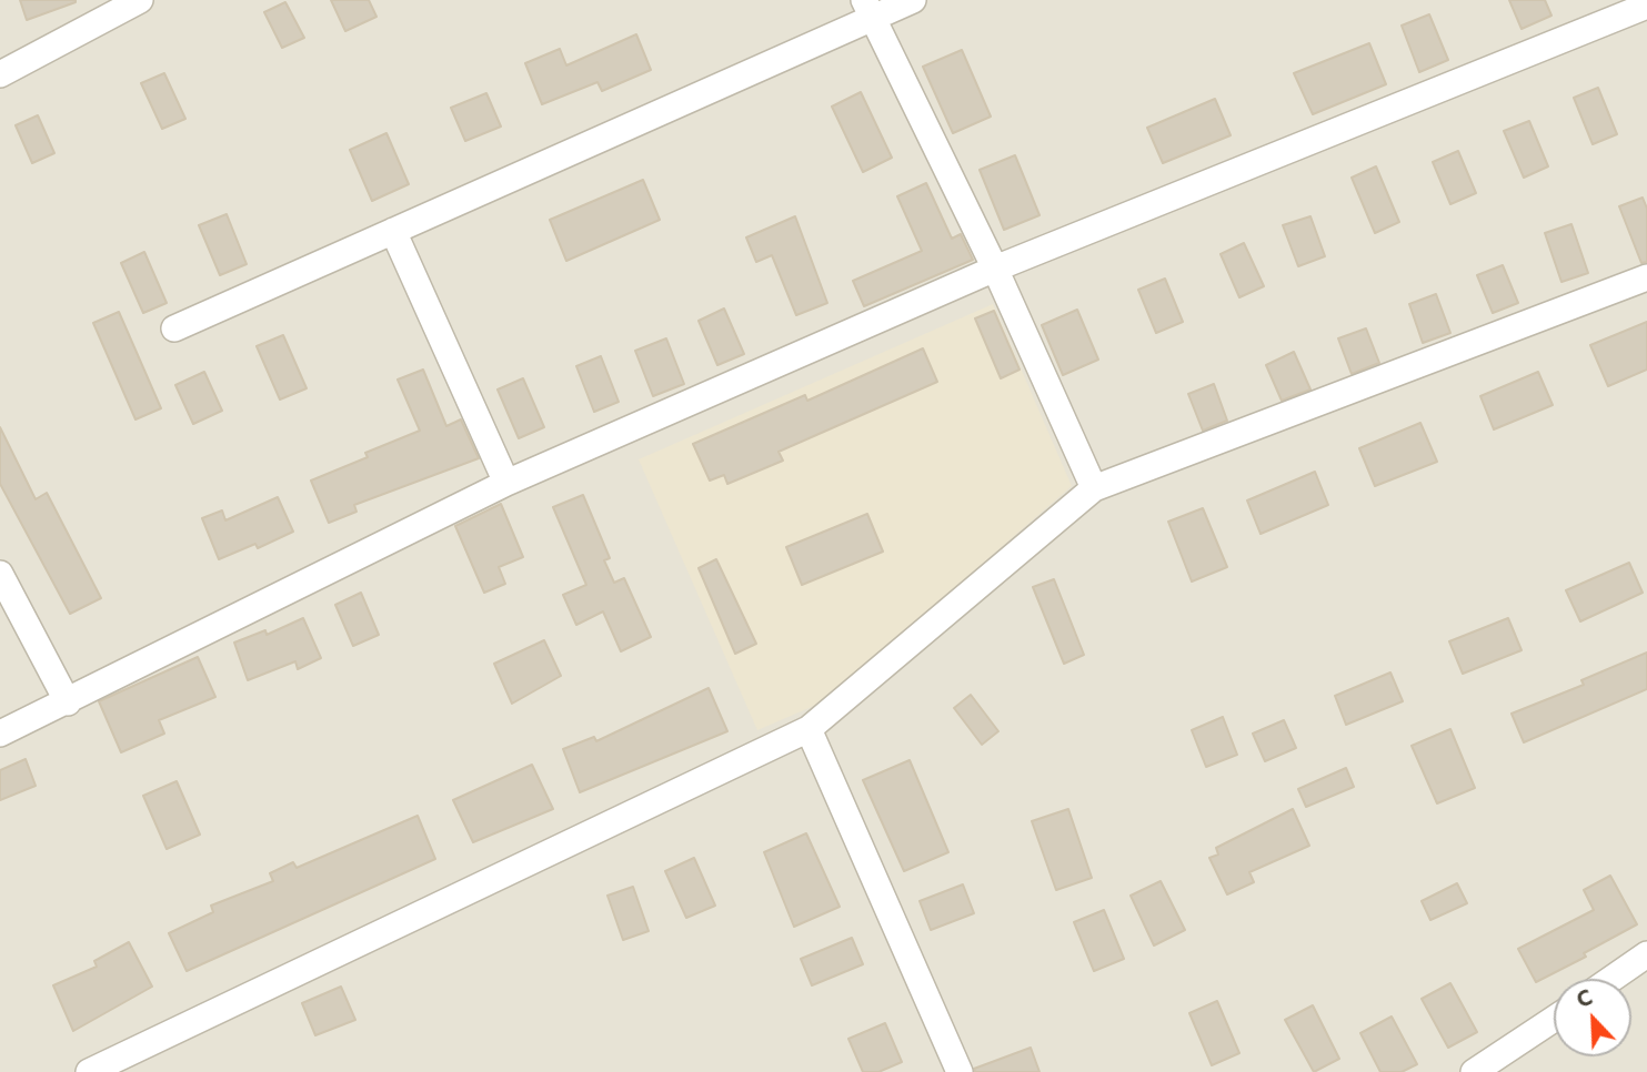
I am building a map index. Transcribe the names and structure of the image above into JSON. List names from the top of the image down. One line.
{"north":"top left"}
